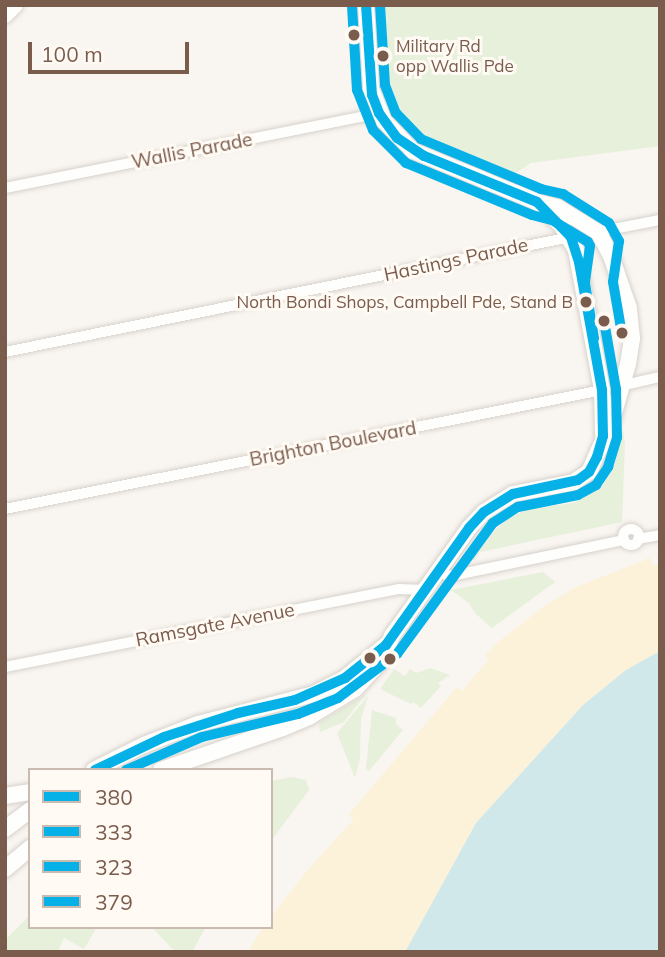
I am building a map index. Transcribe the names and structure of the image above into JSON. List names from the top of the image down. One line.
{"streets":{"street":["Wallis Parade","Hastings Parade","Brighton Boulevard","Ramsgate Avenue"]},"places":["Military Rd opp Wallis Pde","North Bondi Shops, Campbell Pde, Stand B"],"lines":["transit line 380","transit line 379","transit line 323","transit line 333"],"legend":["380","333","323","379"],"scale_bar":"100 m"}
